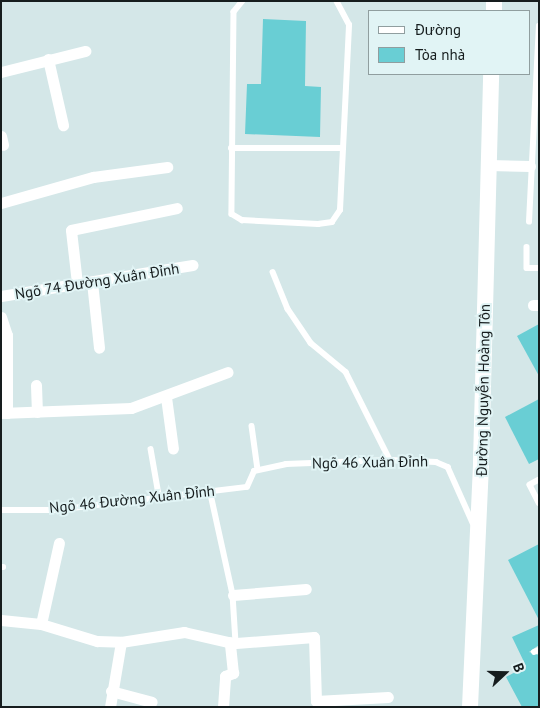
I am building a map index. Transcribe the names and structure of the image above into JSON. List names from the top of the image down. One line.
{"streets":{"main road":["Đường Nguyễn Hoàng Tôn"],"street":["Ngõ 74 Đường Xuân Đỉnh"],"lane":["Ngõ 46 Xuân Đỉnh","Ngõ 46 Đường Xuân Đỉnh"]},"crossings":[["Đường Nguyễn Hoàng Tôn","Ngõ 46 Xuân Đỉnh"],["Ngõ 46 Xuân Đỉnh","Ngõ 46 Đường Xuân Đỉnh"]],"legend":["Đường","Tòa nhà"],"north":"right"}
